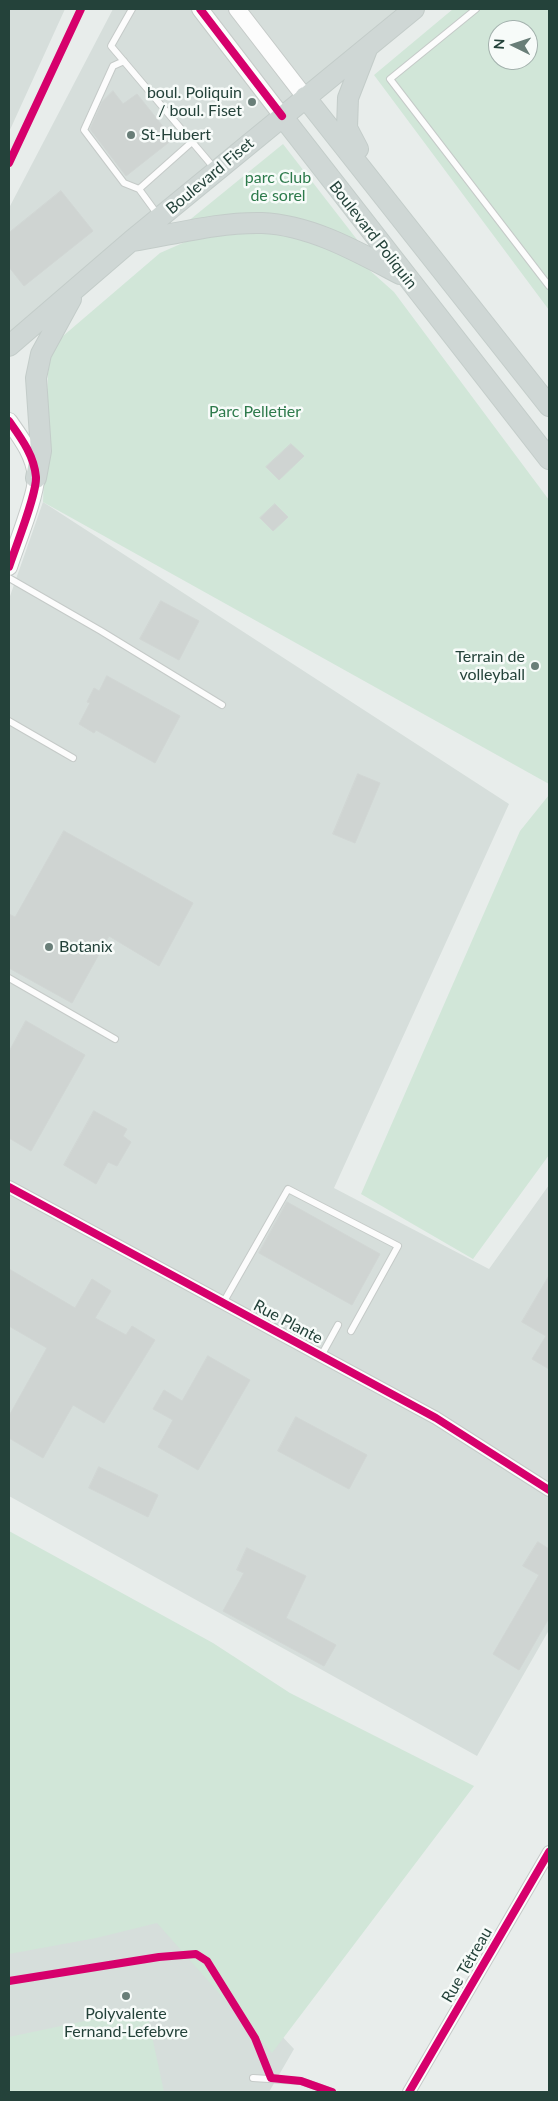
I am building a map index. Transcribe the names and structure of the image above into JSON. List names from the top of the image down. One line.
{"streets":{"main road":["Boulevard Fiset","Boulevard Poliquin"],"street":["Rue Plante","Rue Tétreau"]},"crossings":[["Boulevard Fiset","Boulevard Poliquin"]],"parks":["parc Club de sorel","Parc Pelletier"],"places":["boul. Poliquin / boul. Fiset","St-Hubert","Terrain de volleyball","Botanix","Polyvalente Fernand-Lefebvre"],"north":"left"}
